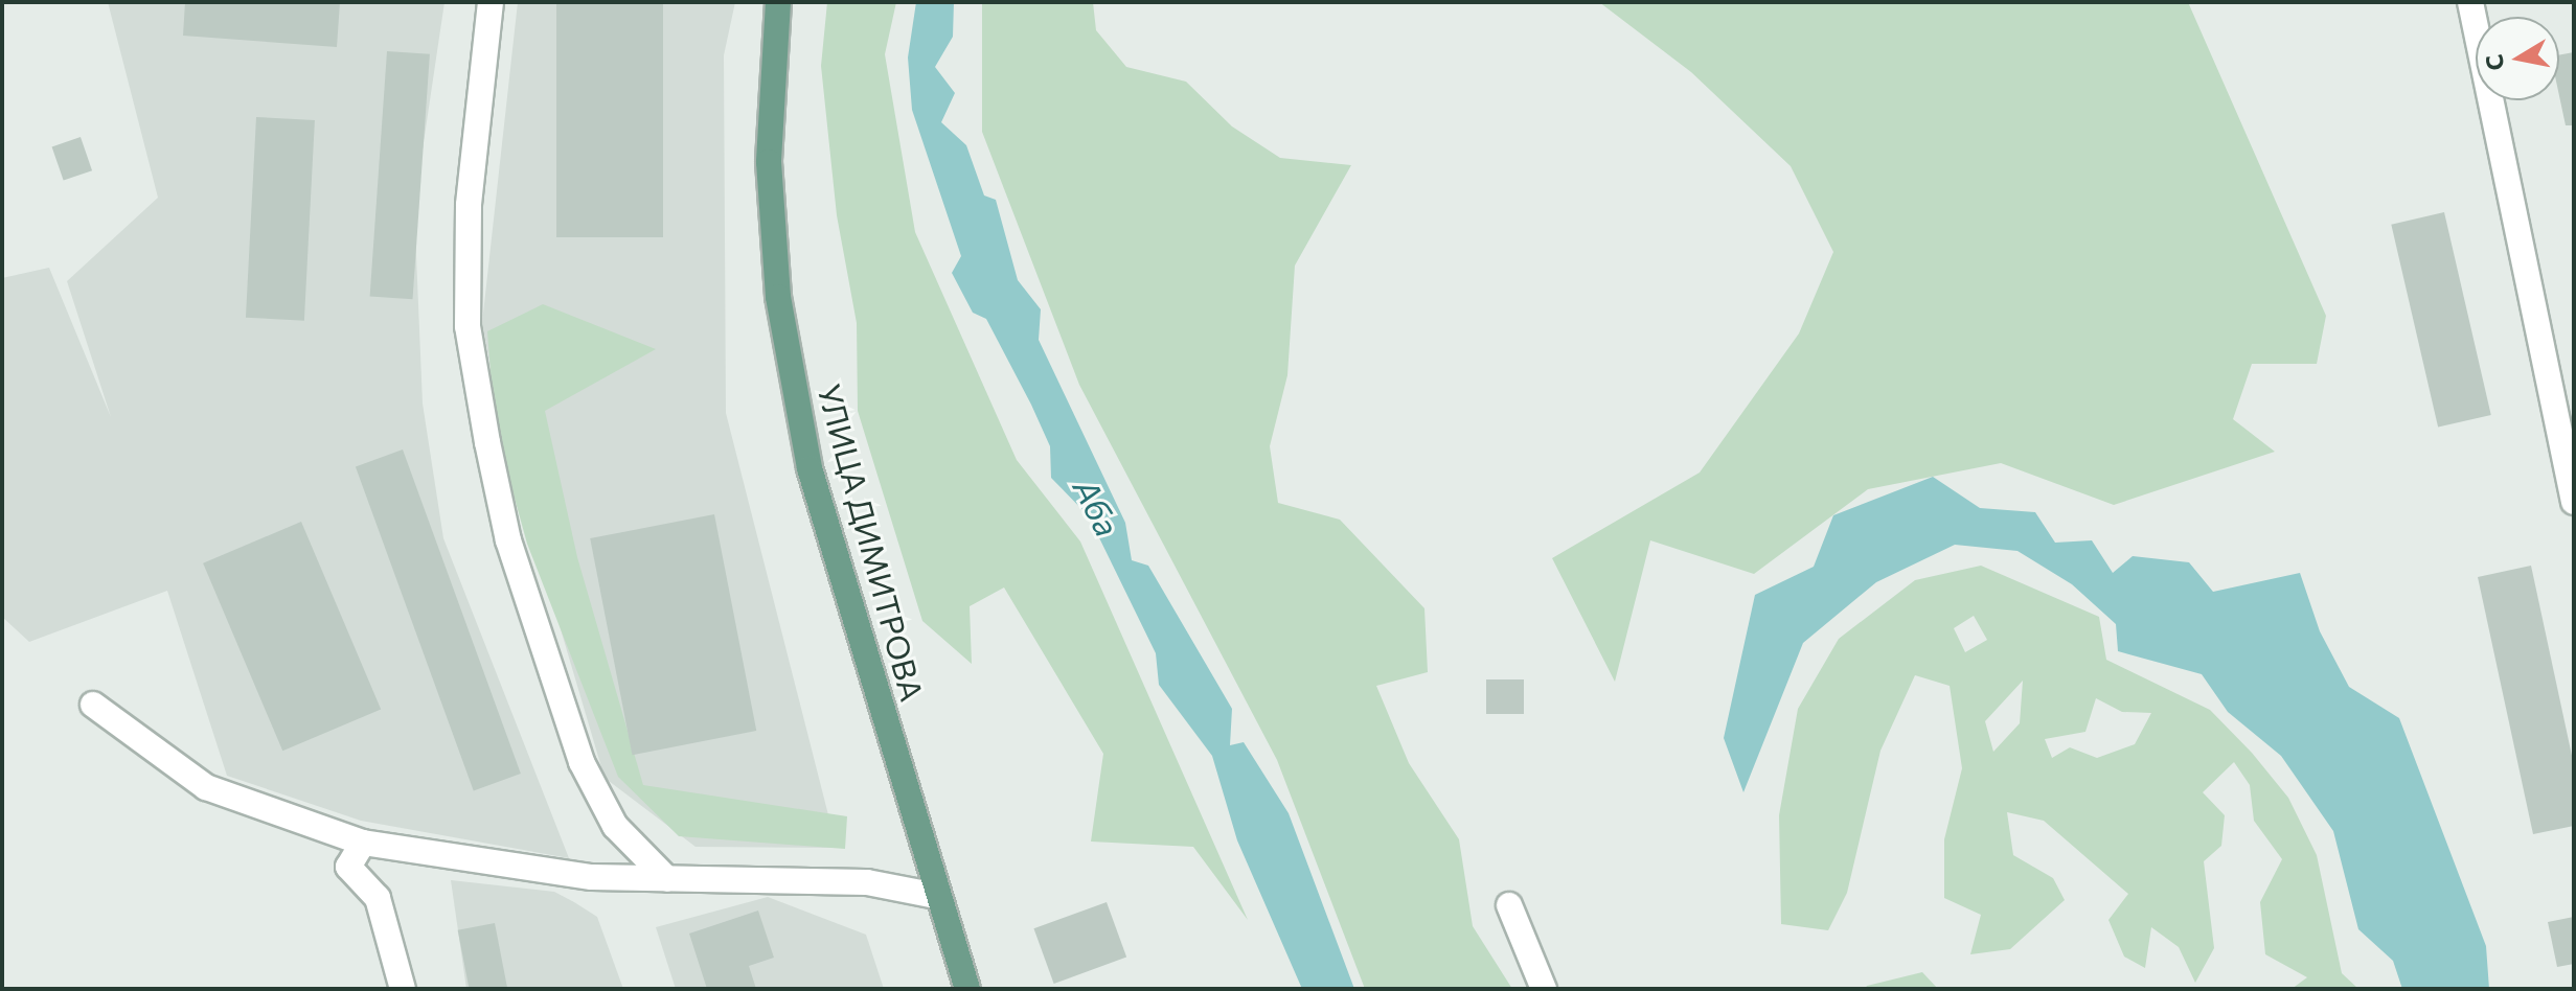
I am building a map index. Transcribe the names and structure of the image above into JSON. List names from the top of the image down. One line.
{"streets":{"main road":["УЛИЦА ДИМИТРОВА"]},"water":["Аба"],"north":"left"}
